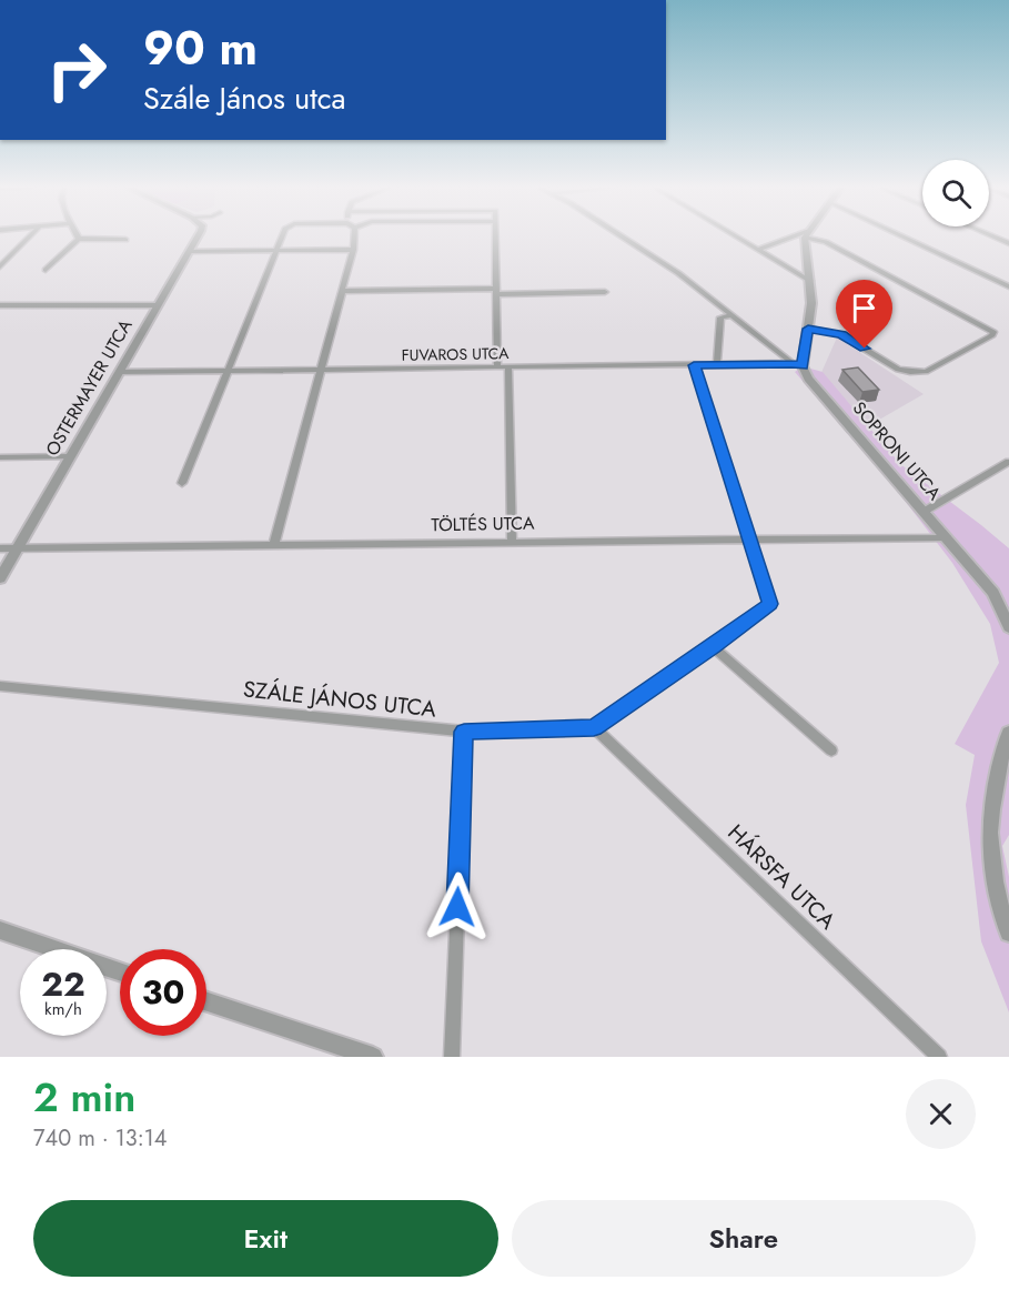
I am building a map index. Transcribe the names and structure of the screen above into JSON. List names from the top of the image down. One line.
{"streets":{"street":["FUVAROS UTCA","OSTERMAYER UTCA","SOPRONI UTCA","TÖLTÉS UTCA","SZÁLE JÁNOS UTCA","HÁRSFA UTCA"]},"crossings":[["FUVAROS UTCA","OSTERMAYER UTCA"],["FUVAROS UTCA","SOPRONI UTCA"],["OSTERMAYER UTCA","TÖLTÉS UTCA"],["SOPRONI UTCA","TÖLTÉS UTCA"],["SZÁLE JÁNOS UTCA","HÁRSFA UTCA"]],"page":{"turn":["90 m","Szále János utca"],"speed":"22 km/h","limit":"30","heading":["2 min","740 m · 13:14"],"buttons":["Exit","Share"]}}
